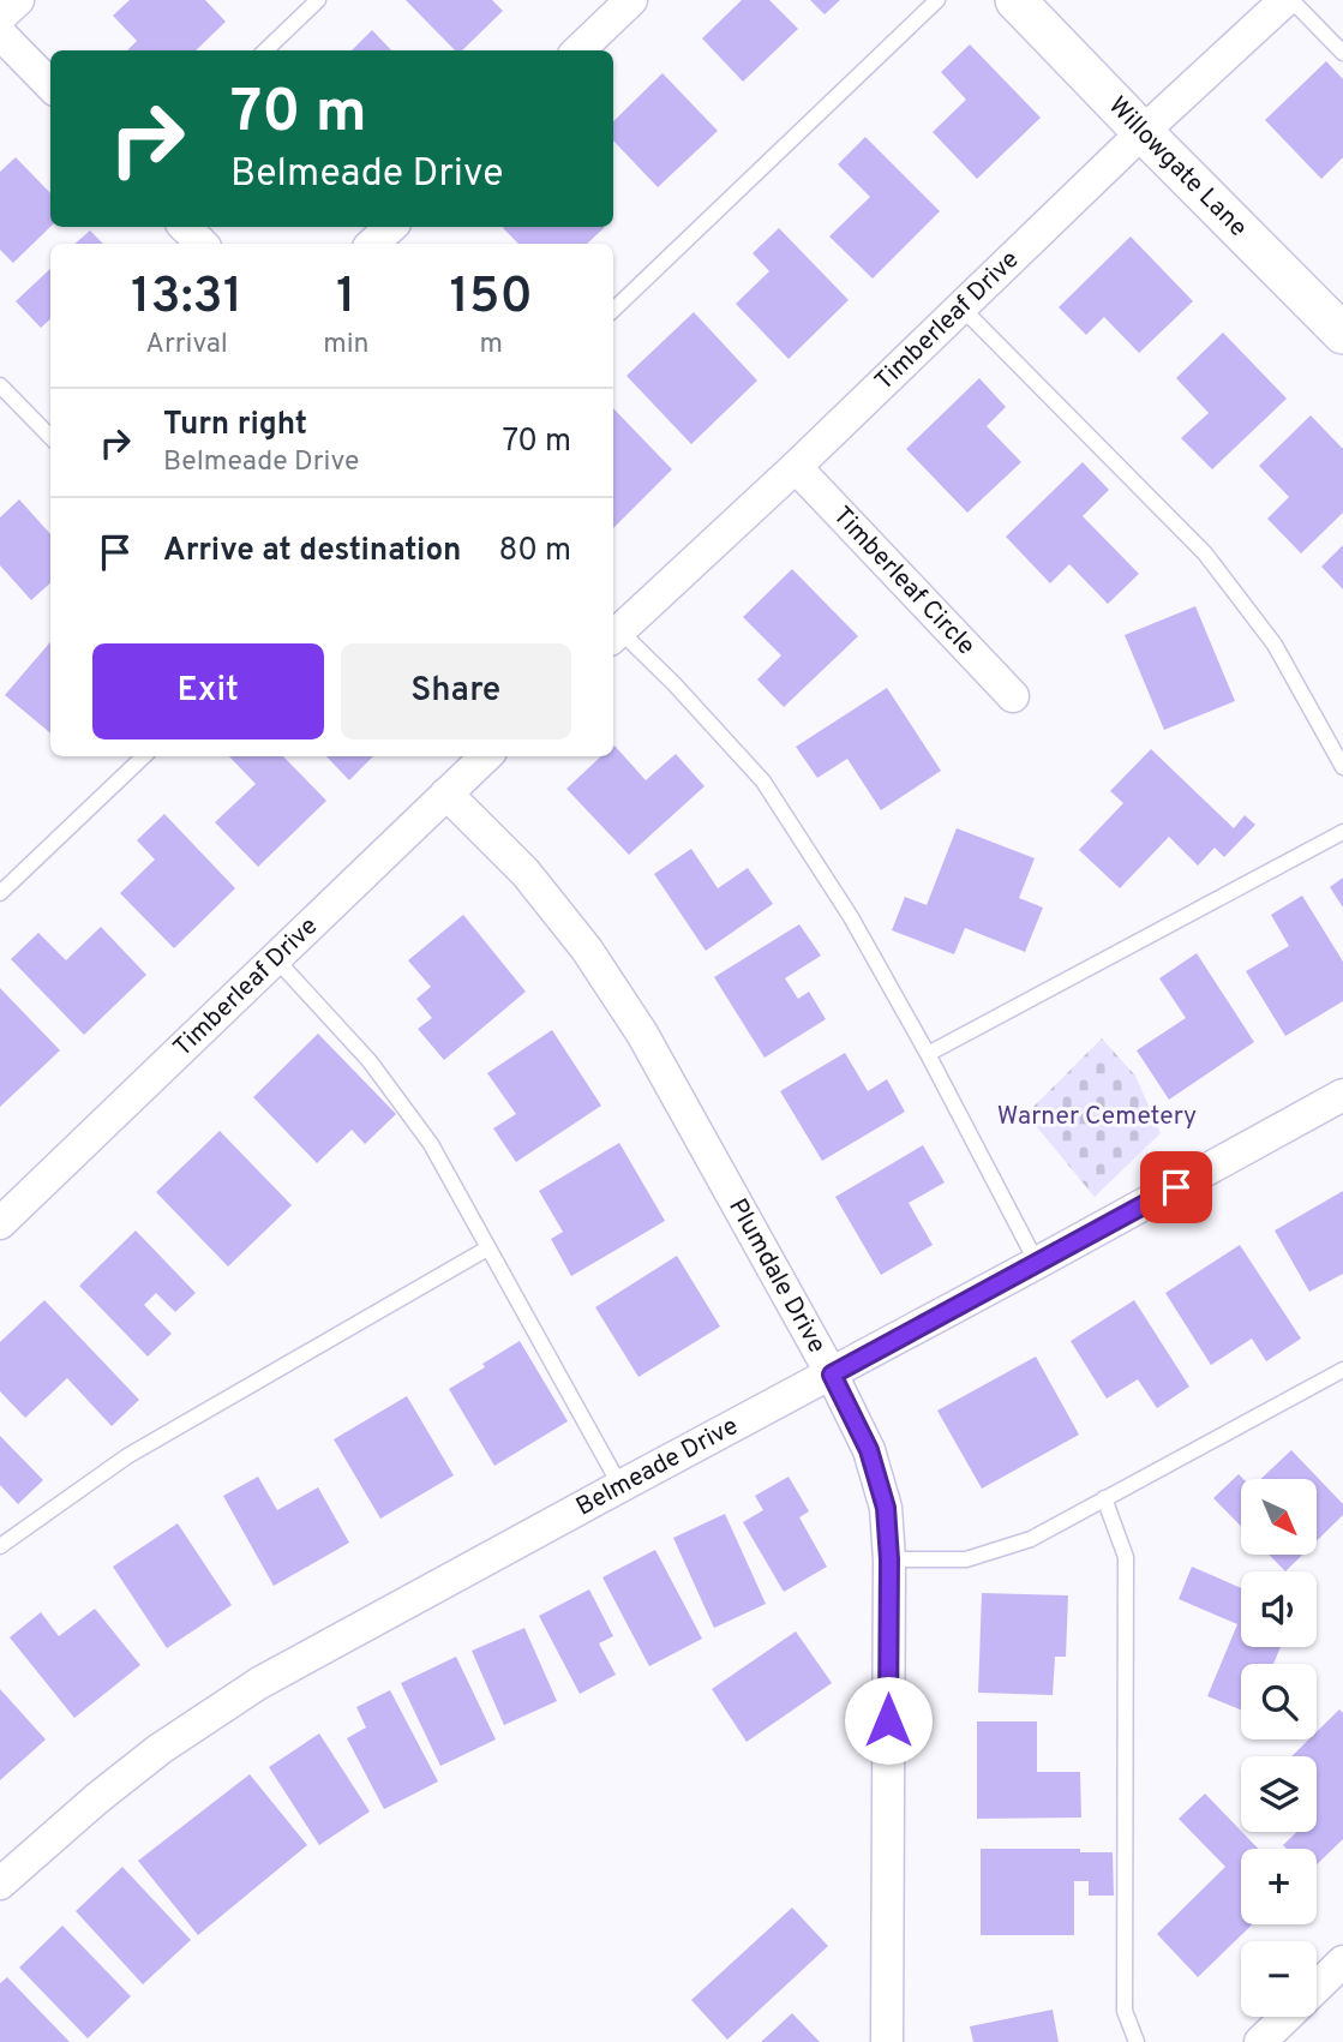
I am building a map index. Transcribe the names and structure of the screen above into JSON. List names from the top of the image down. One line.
{"streets":{"street":["Willowgate Lane","Timberleaf Drive","Timberleaf Circle","Plumdale Drive","Belmeade Drive"]},"crossings":[["Willowgate Lane","Timberleaf Drive"],["Timberleaf Drive","Timberleaf Circle"],["Timberleaf Drive","Plumdale Drive"],["Plumdale Drive","Belmeade Drive"]],"parks":["Warner Cemetery"],"north":"bottom right","page":{"turn":["70 m","Belmeade Drive"],"eta":["13:31","Arrival","1","min","150","m"],"list":[{"name":"Turn right","note":"Belmeade Drive","value":"70 m"},{"name":"Arrive at destination","value":"80 m"}],"buttons":["Exit","Share"],"map_buttons":["+","−"]}}
